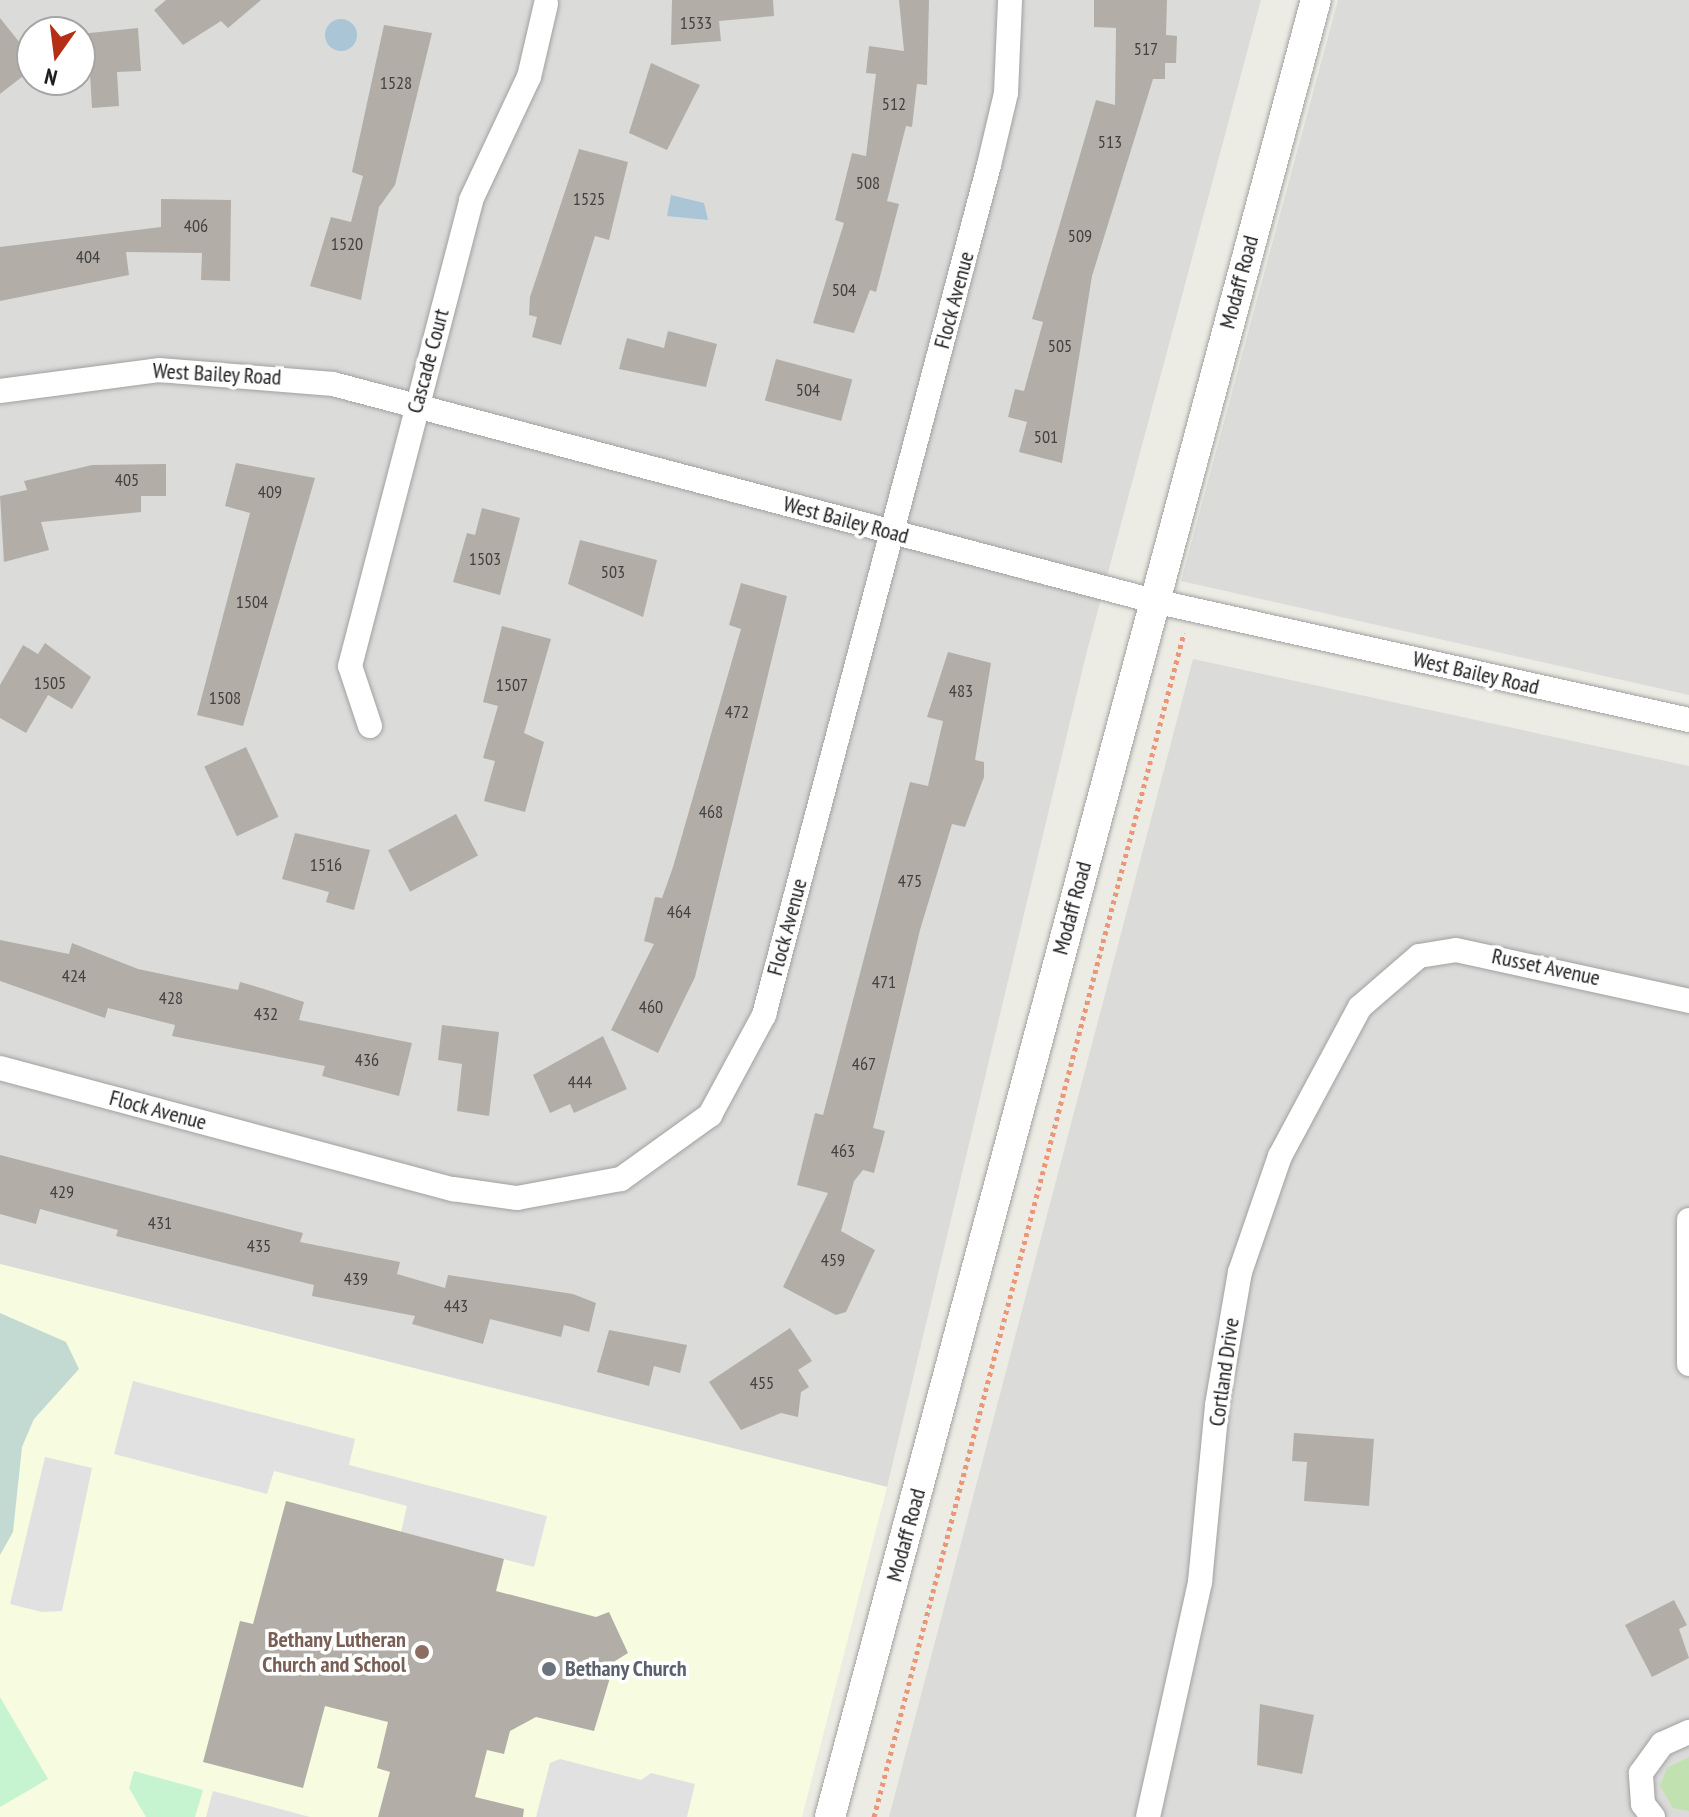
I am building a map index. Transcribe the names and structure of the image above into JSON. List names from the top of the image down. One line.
{"streets":{"street":["Modaff Road","Flock Avenue","Cascade Court","West Bailey Road","Russet Avenue","Cortland Drive"]},"crossings":[["Modaff Road","West Bailey Road"],["Flock Avenue","West Bailey Road"],["Cascade Court","West Bailey Road"],["Russet Avenue","Cortland Drive"]],"places":["Bethany Lutheran Church and School","Bethany Church"],"house_numbers":["1533","517","1528","512","513","508","1525","406","509","1520","404","504","505","504","501","405","409","1503","503","1504","1505","1507","483","1508","472","468","1516","475","464","424","471","428","460","432","436","467","444","463","429","431","435","459","439","443","455"],"north":"bottom"}
